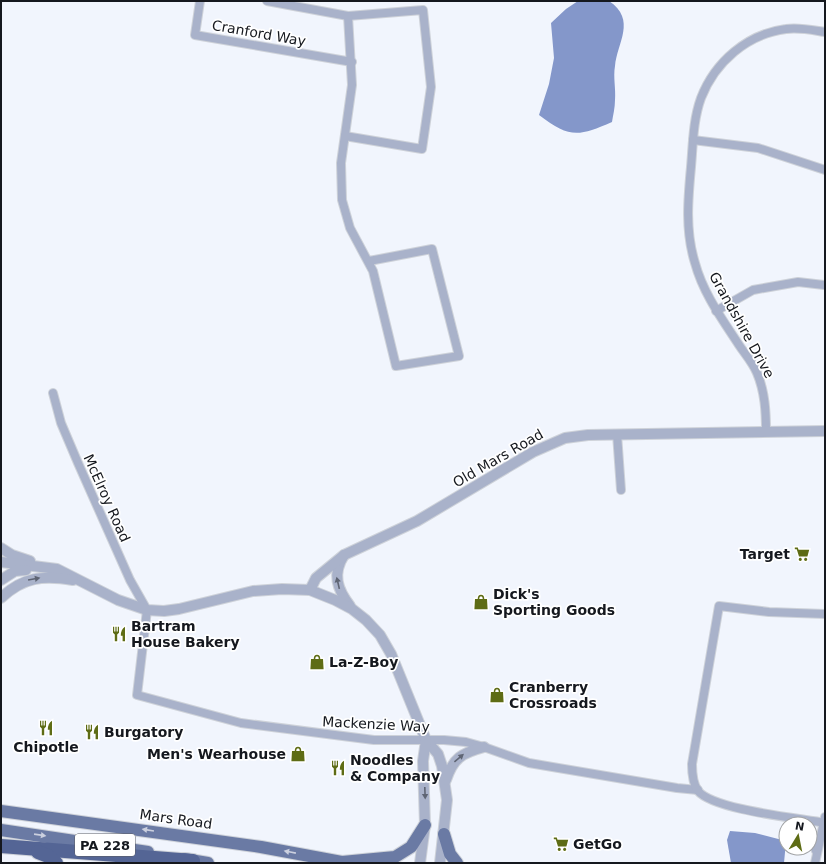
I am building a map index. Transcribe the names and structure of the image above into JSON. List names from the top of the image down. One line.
{"streets":{"main road":["Mars Road","PA 228"],"street":["Cranford Way","Grandshire Drive","Old Mars Road","McElroy Road","Mackenzie Way"]},"crossings":[["Grandshire Drive","Old Mars Road"],["McElroy Road","Mackenzie Way"]],"places":{"supermarket":["Target","GetGo"],"shop":["Dick's Sporting Goods","La-Z-Boy","Cranberry Crossroads","Men's Wearhouse"],"restaurant":["Bartram House Bakery","Chipotle","Burgatory","Noodles & Company"]},"north":"top"}
